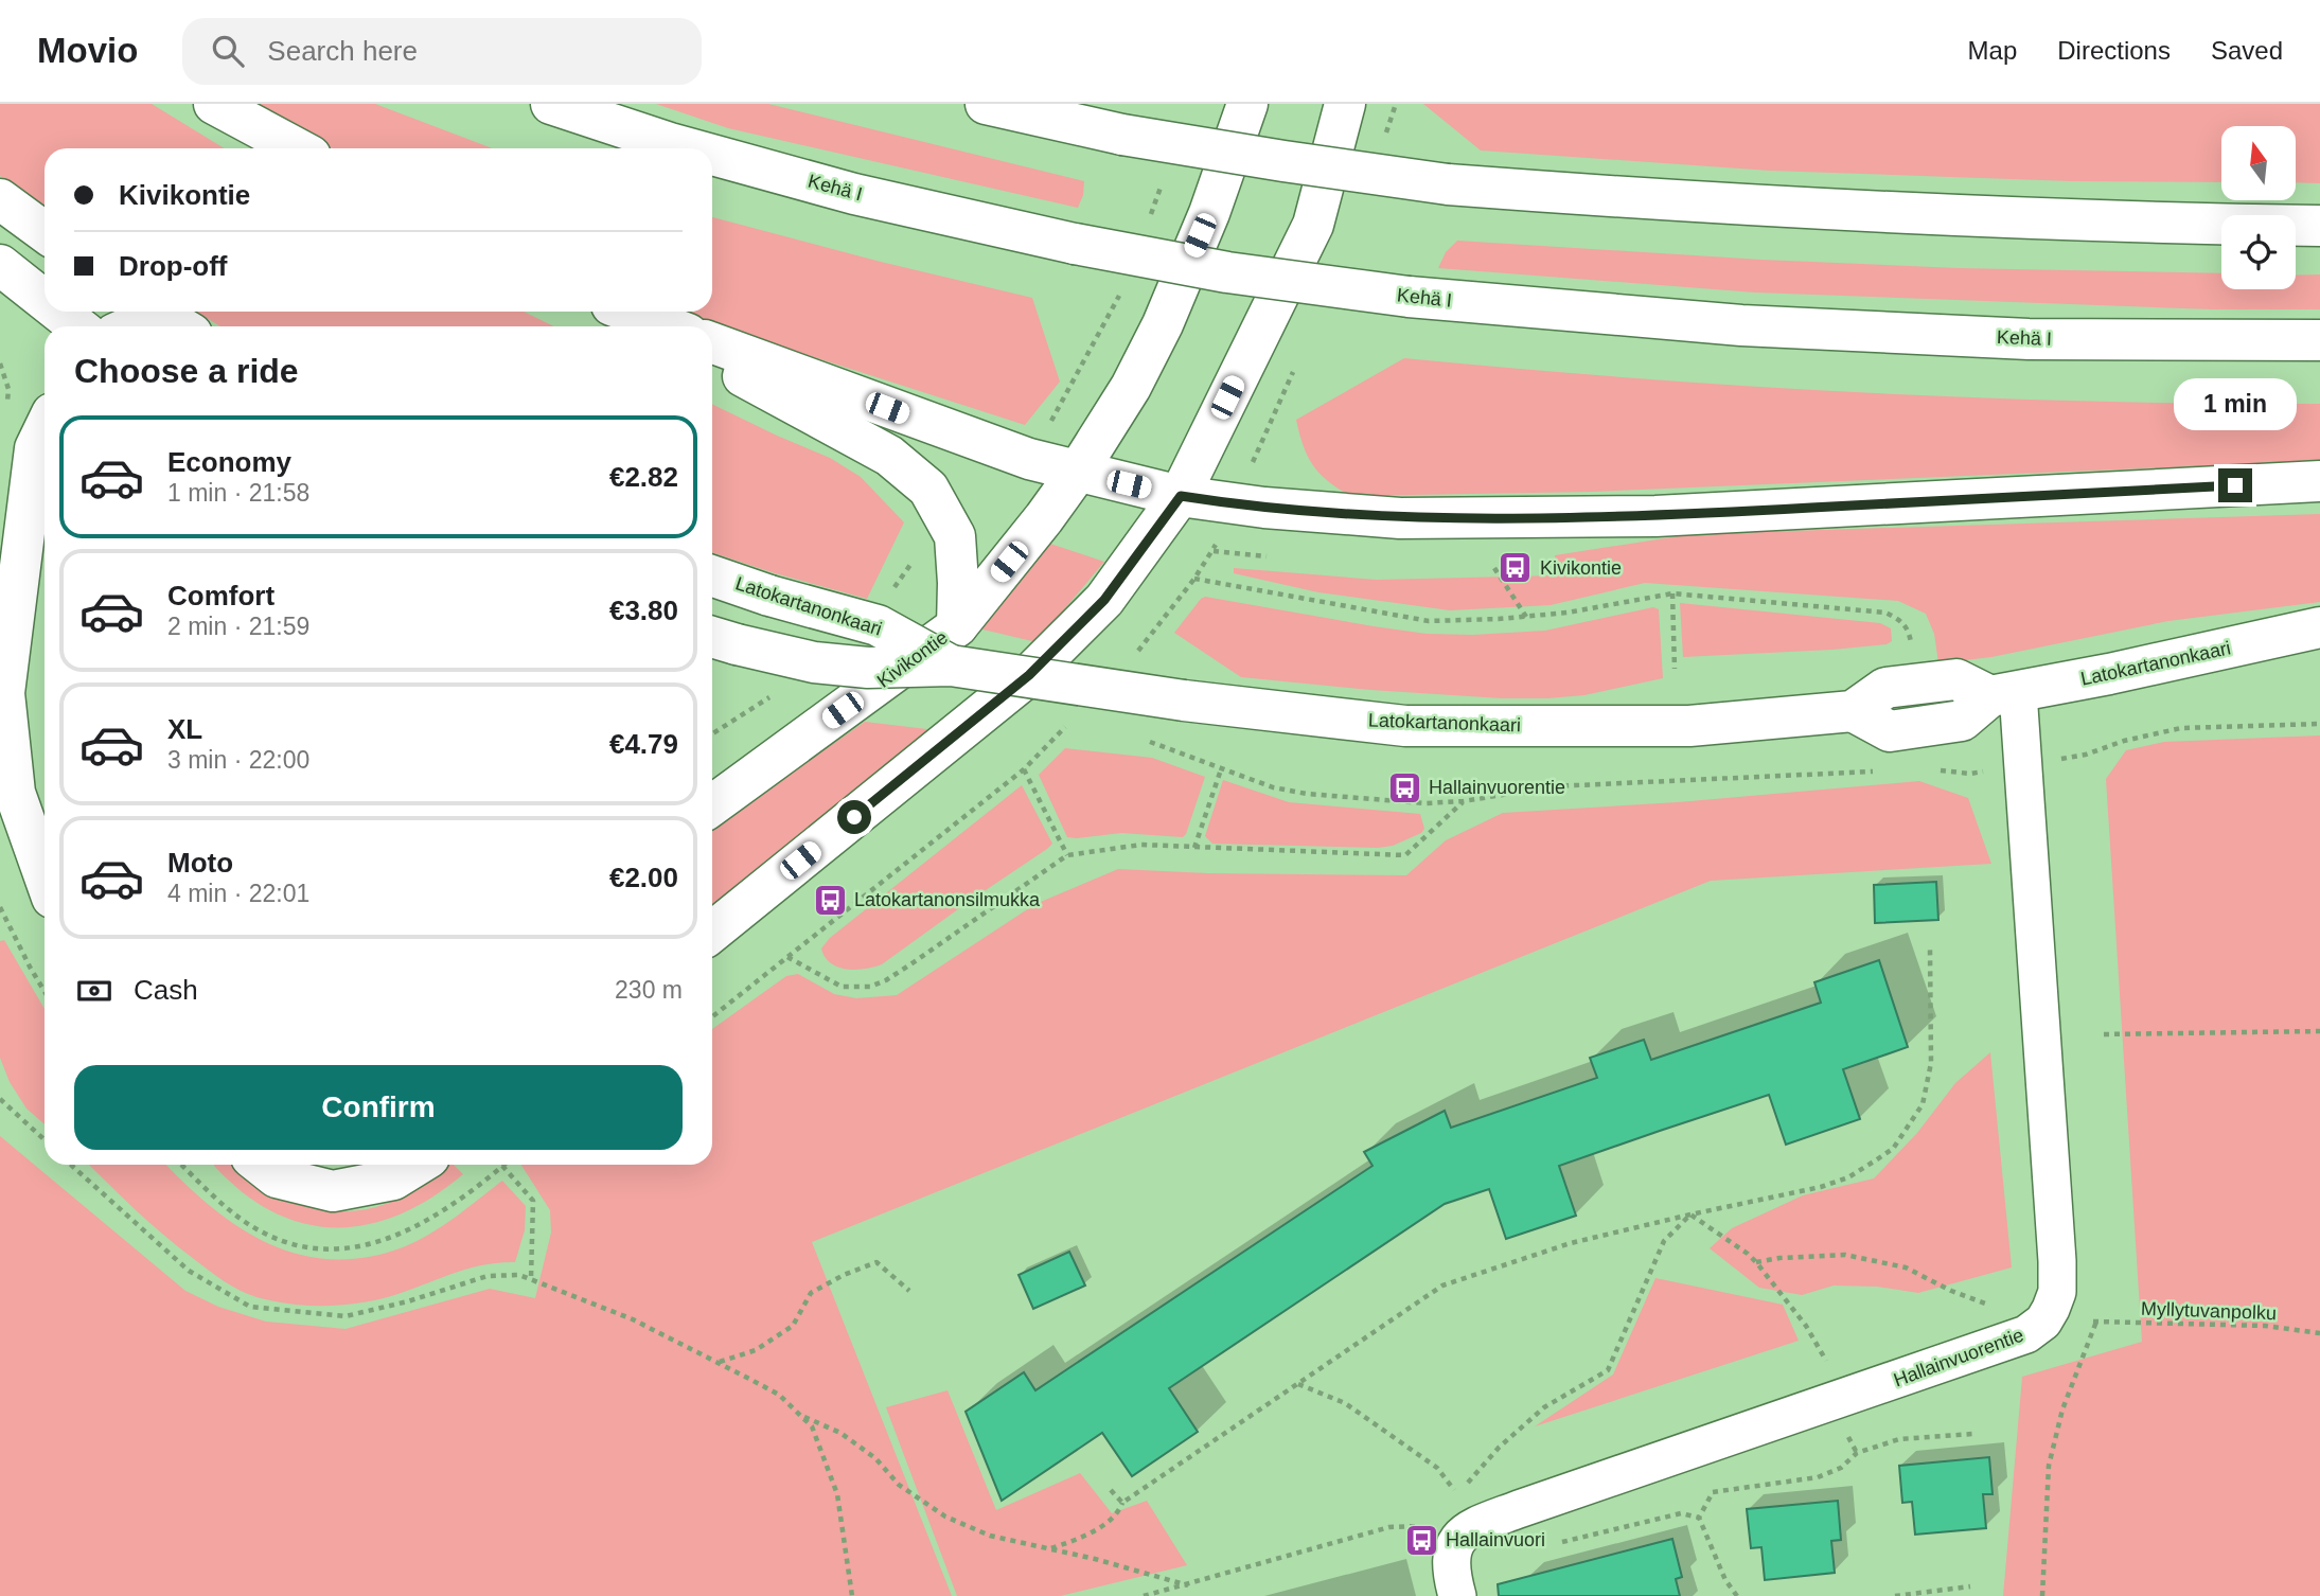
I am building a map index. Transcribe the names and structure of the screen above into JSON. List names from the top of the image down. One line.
{"streets":{"main road":["Kehä I","Latokartanonkaari","Kivikontie"],"street":["Hallainvuorentie"],"path":["Myllytuvanpolku"]},"crossings":[["Latokartanonkaari","Hallainvuorentie"]],"places":{"bus stop":["Kivikontie","Hallainvuorentie","Latokartanonsilmukka","Hallainvuori"]},"north":"top","page":{"header":"Movio","search":"Search here","nav":["Map","Directions","Saved"],"banner":["Kivikontie","Drop-off"],"heading":"Choose a ride","bubble":"1 min","list":[{"name":"Economy","note":"1 min · 21:58","value":"€2.82"},{"name":"Comfort","note":"2 min · 21:59","value":"€3.80"},{"name":"XL","note":"3 min · 22:00","value":"€4.79"},{"name":"Moto","note":"4 min · 22:01","value":"€2.00"}],"pay":["Cash","230 m"],"buttons":"Confirm"}}
